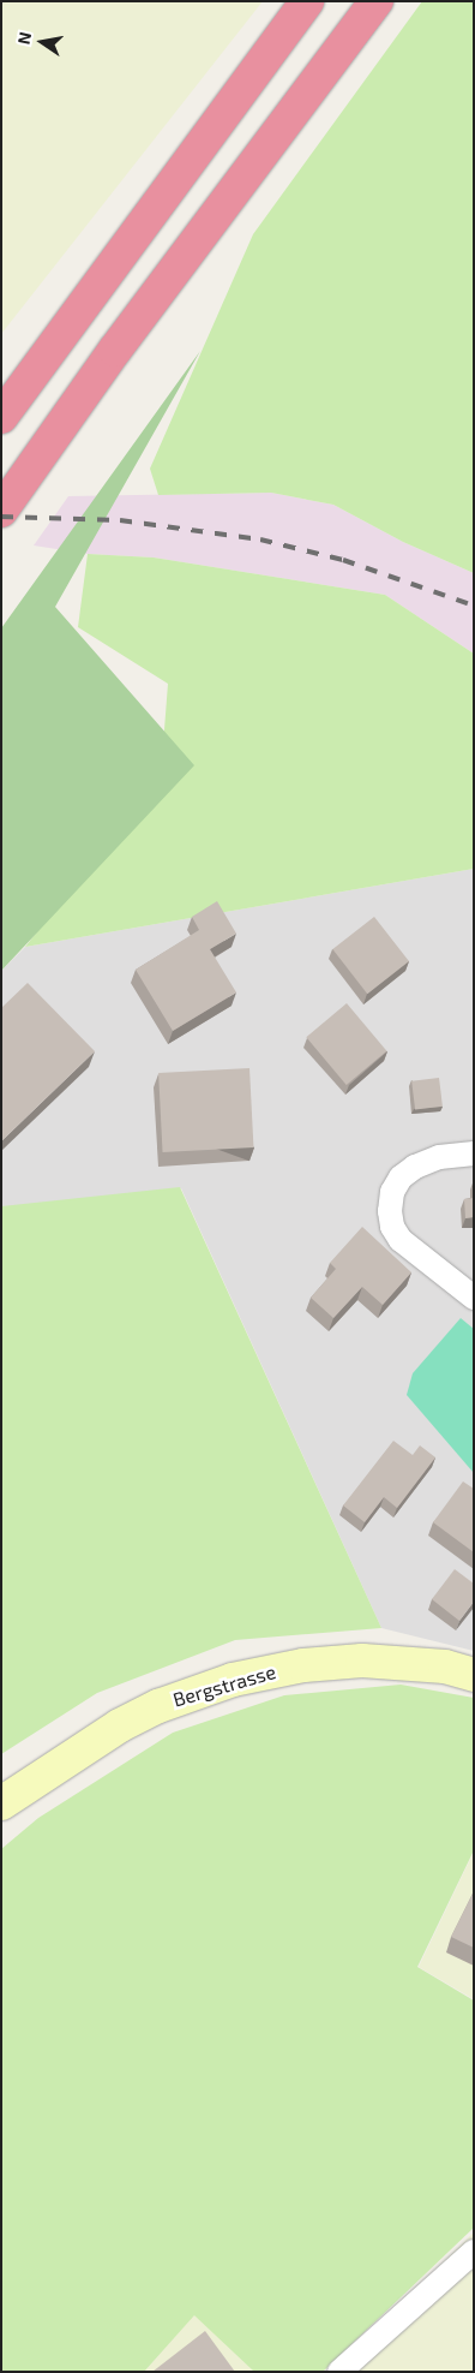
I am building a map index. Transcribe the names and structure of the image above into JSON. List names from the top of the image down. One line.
{"streets":{"main road":["Bergstrasse"]},"north":"left"}
